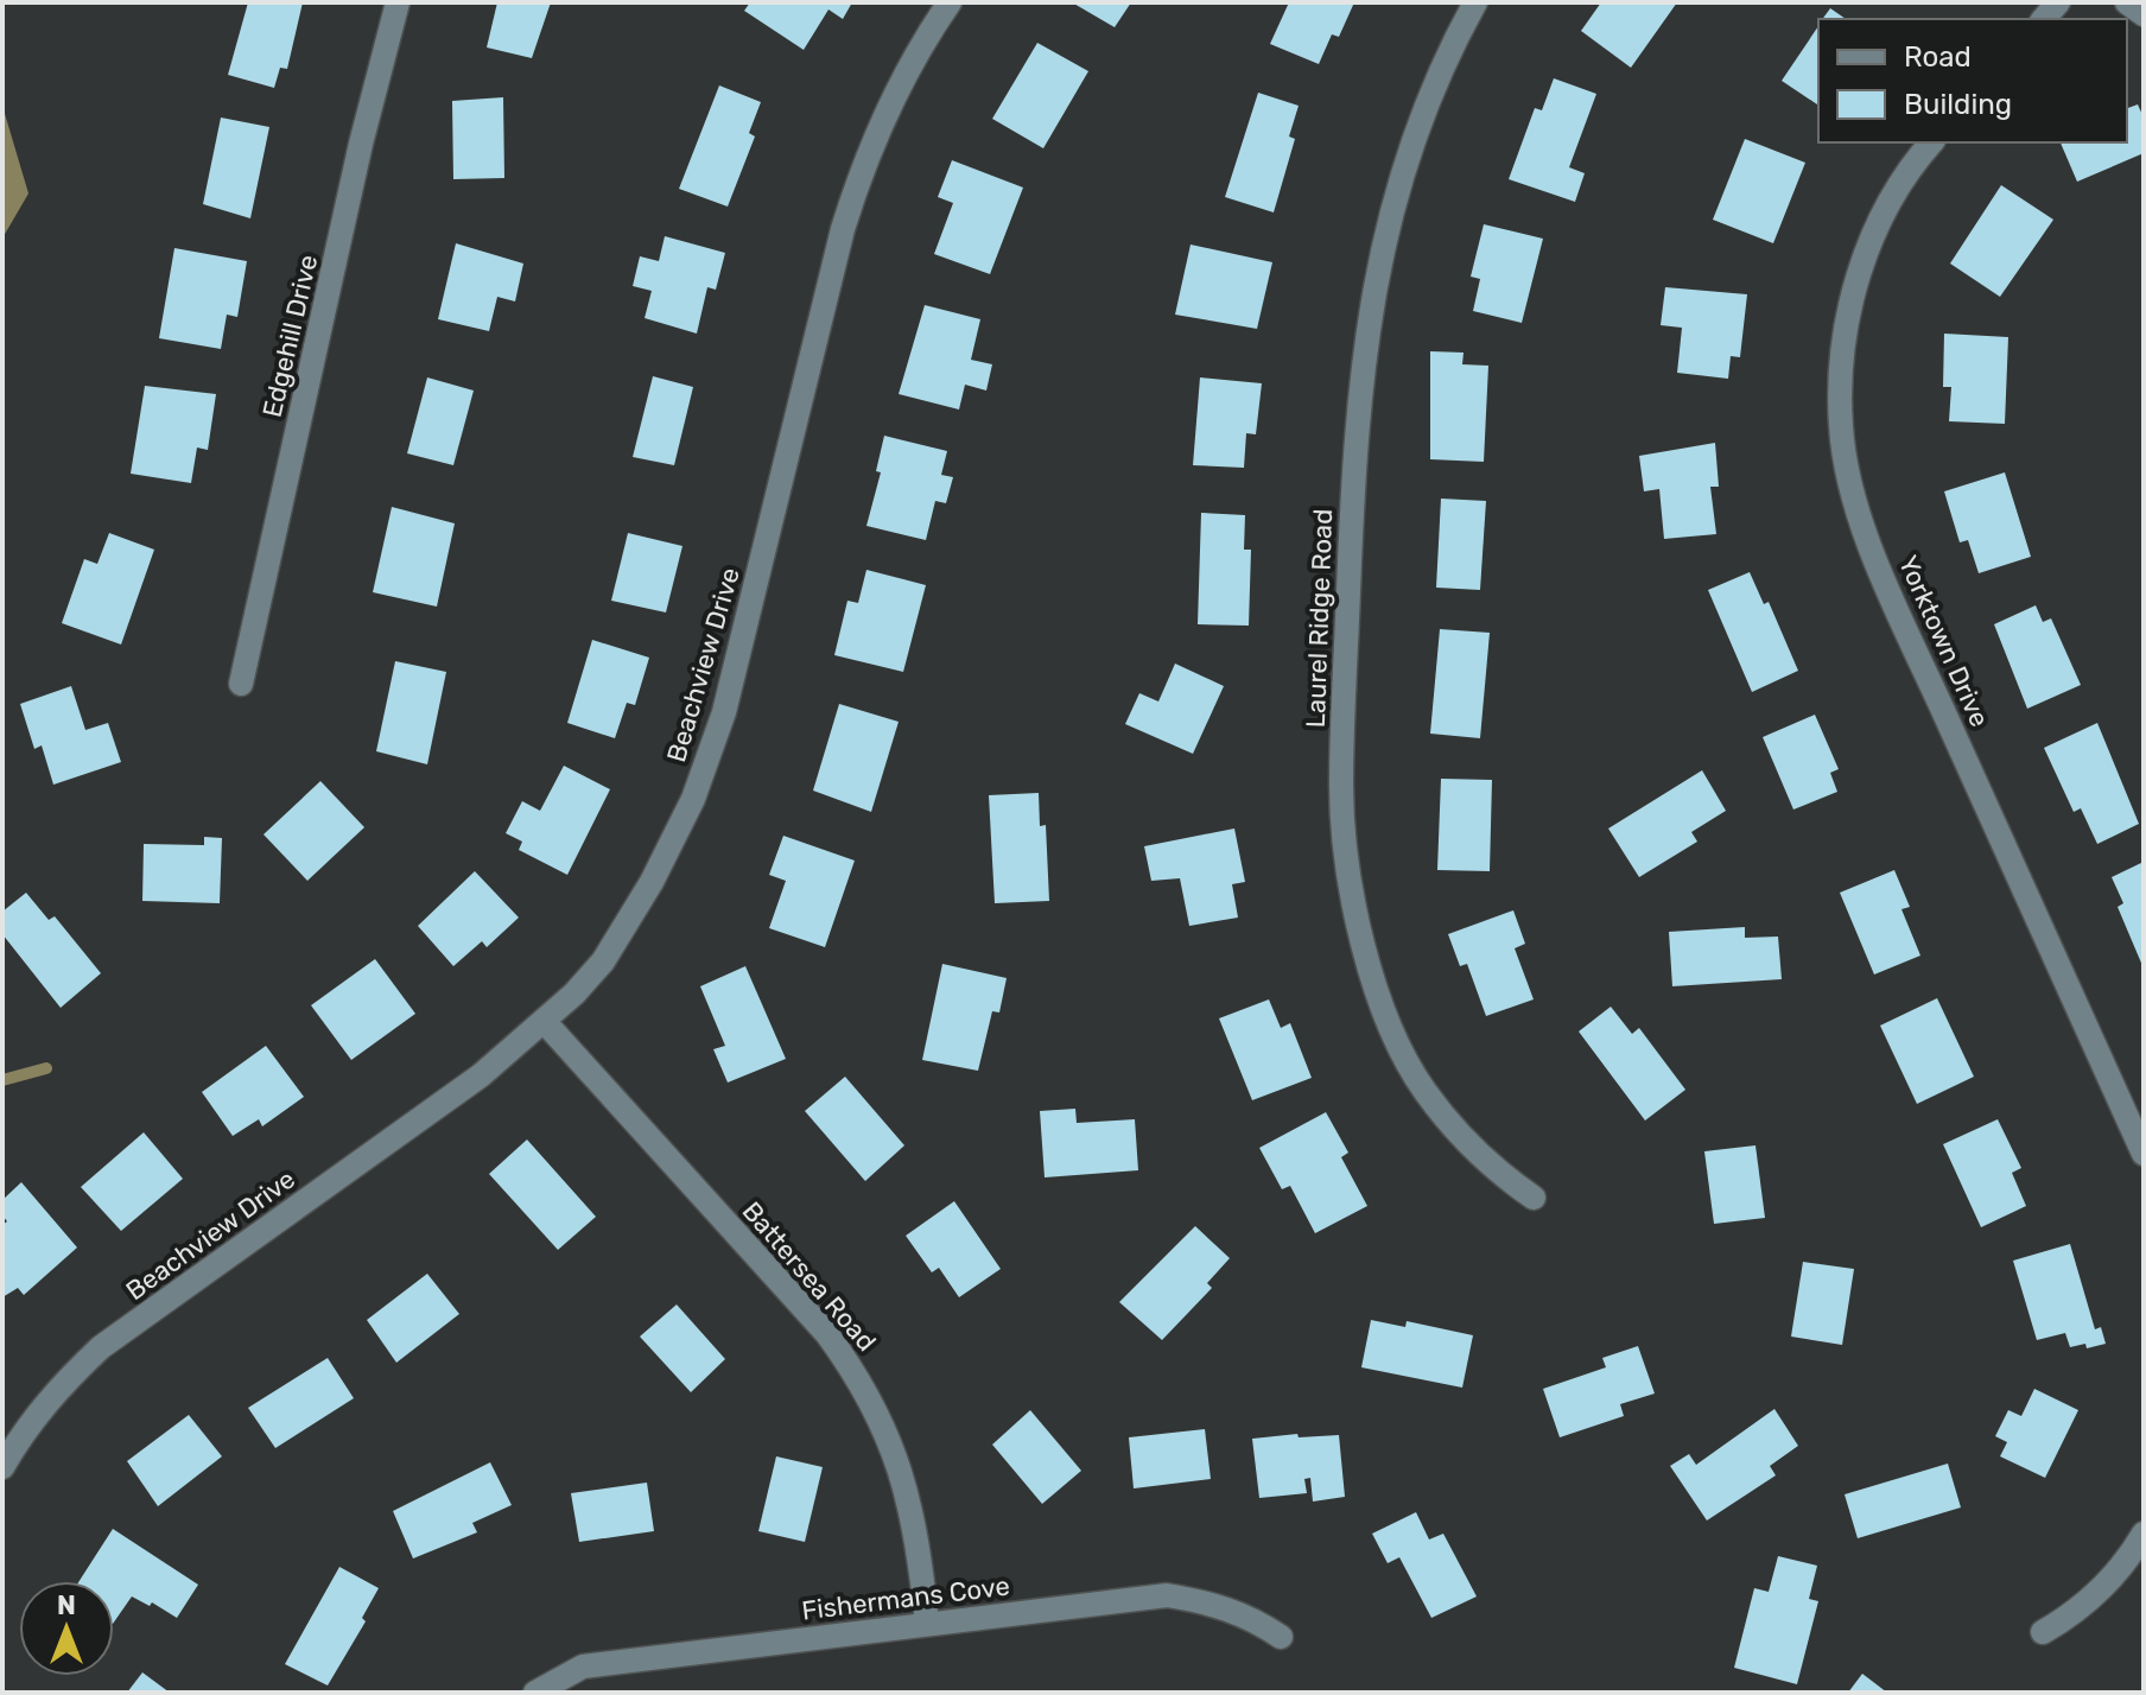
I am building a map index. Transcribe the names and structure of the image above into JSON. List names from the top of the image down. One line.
{"streets":{"street":["Edgehill Drive","Laurel Ridge Road","Yorktown Drive","Beachview Drive","Battersea Road","Fishermans Cove"]},"crossings":[["Beachview Drive","Battersea Road"],["Battersea Road","Fishermans Cove"]],"legend":["Road","Building"],"north":"top"}
